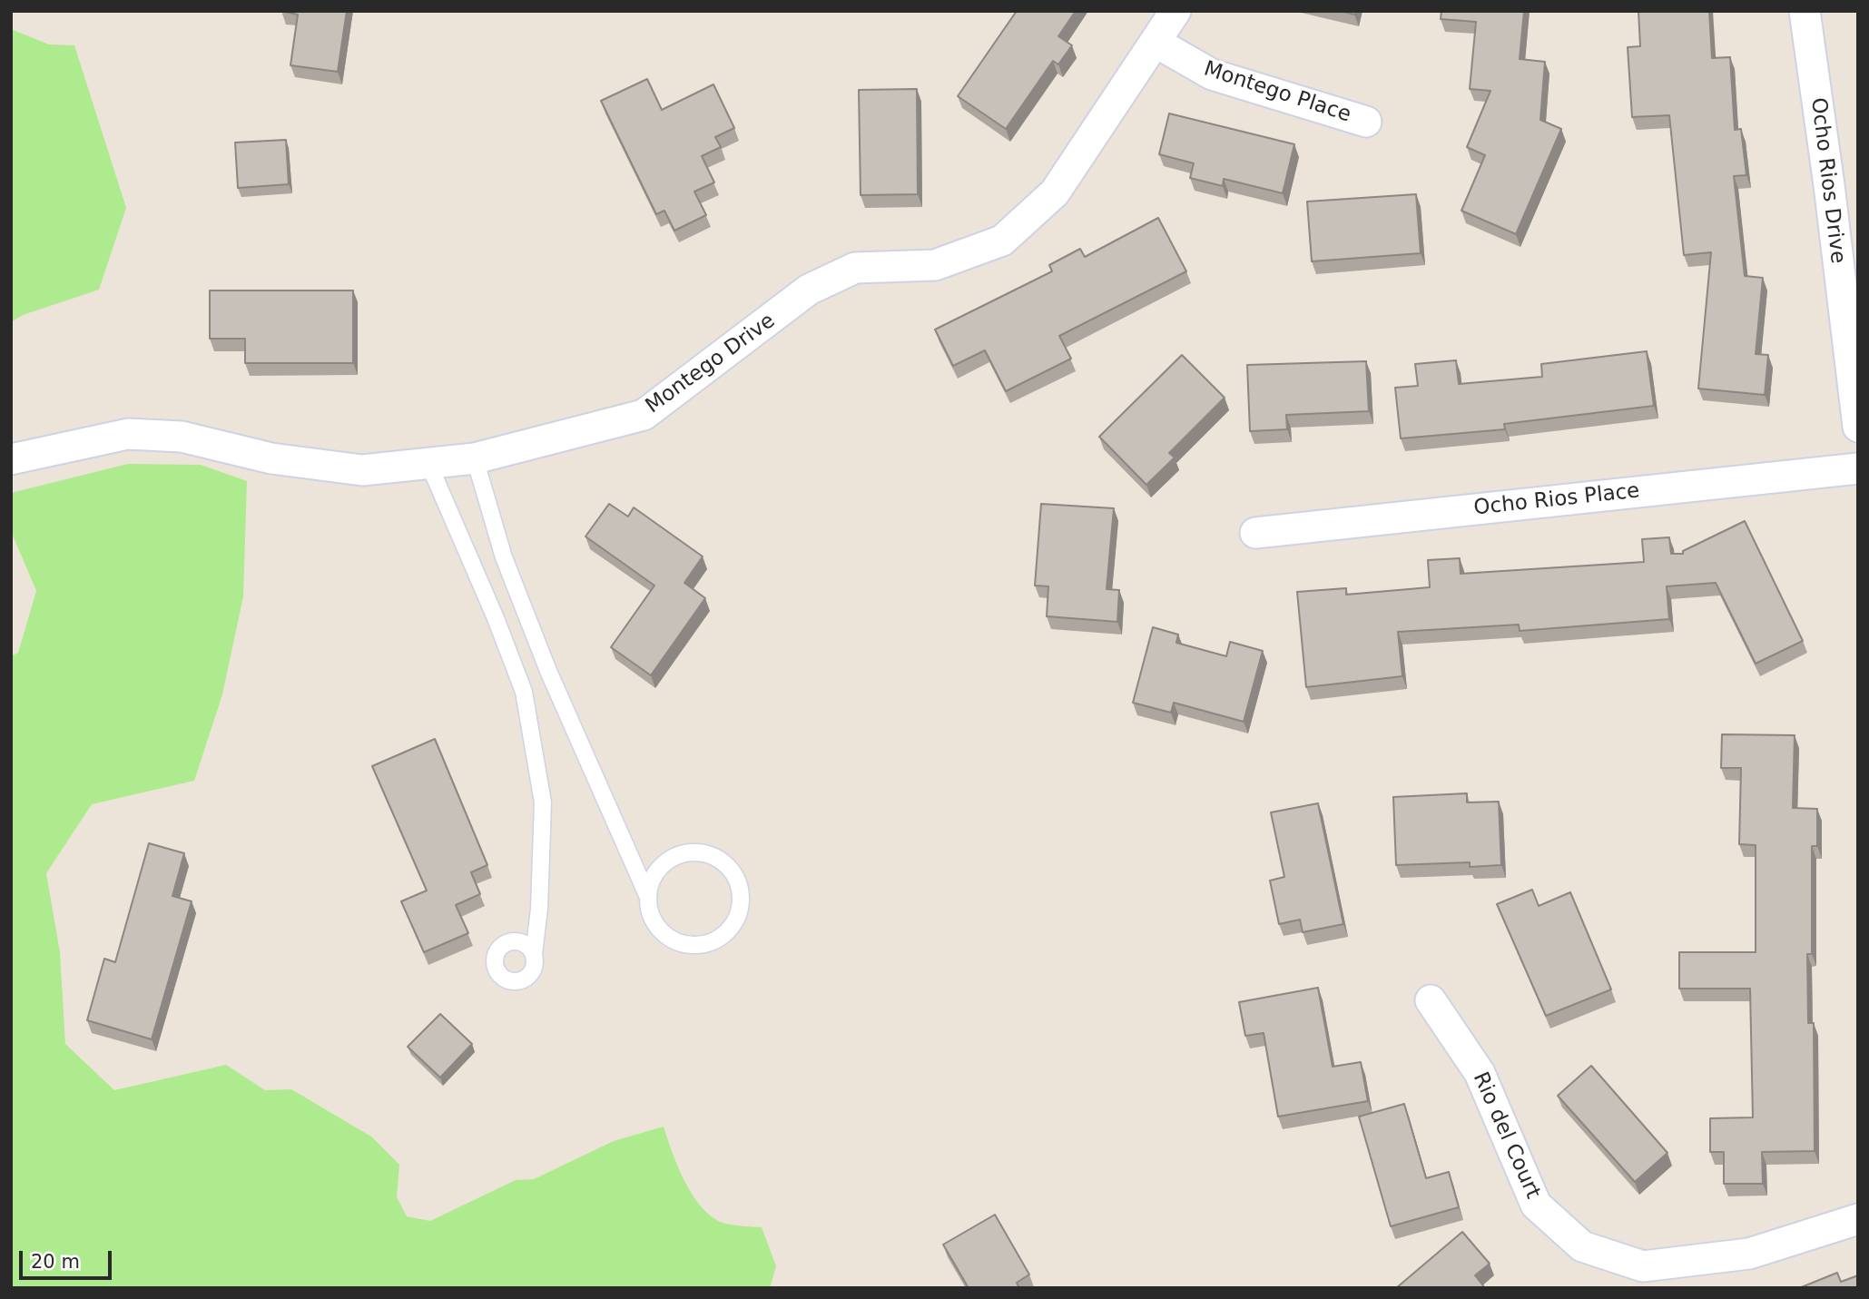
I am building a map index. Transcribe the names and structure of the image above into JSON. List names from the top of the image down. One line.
{"streets":{"street":["Montego Place","Ocho Rios Drive","Montego Drive","Ocho Rios Place","Rio del Court"]},"crossings":[["Montego Place","Montego Drive"]],"scale_bar":"20 m"}
